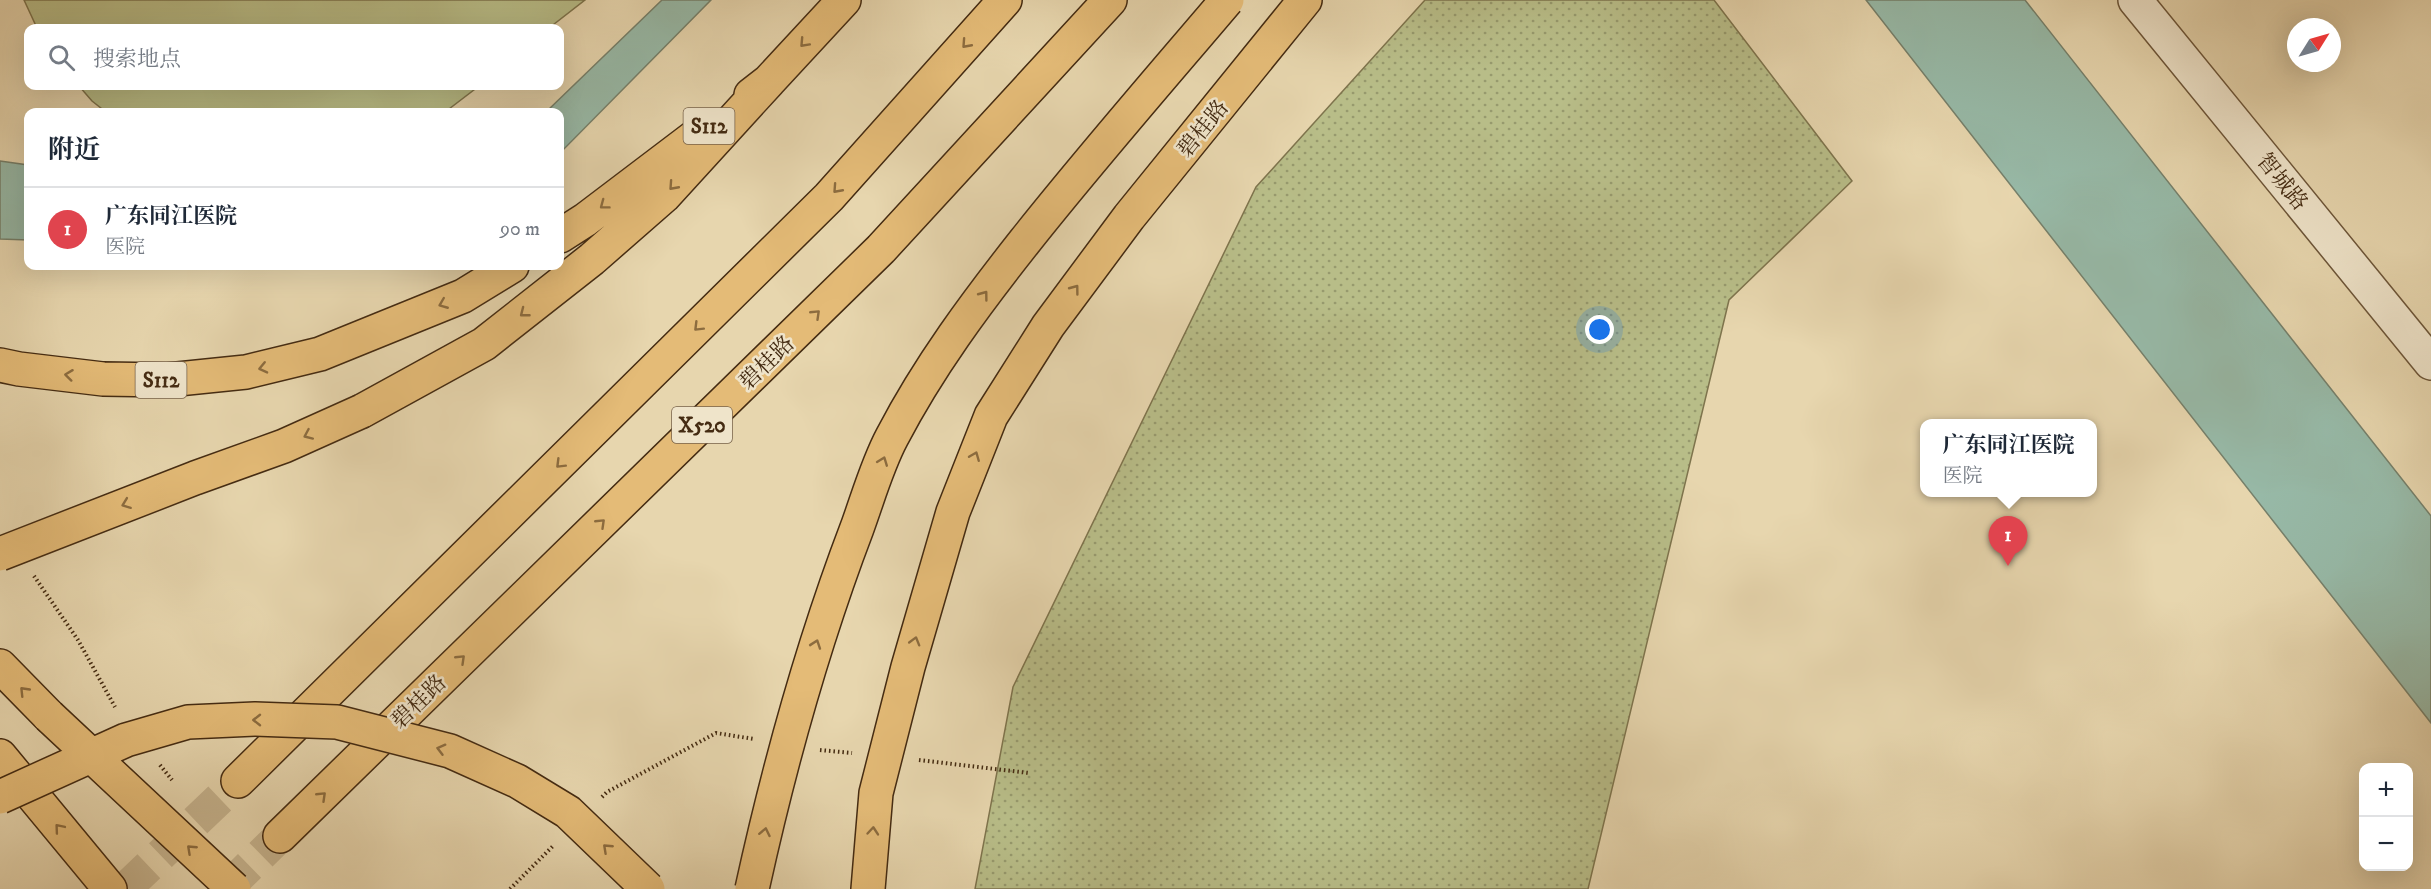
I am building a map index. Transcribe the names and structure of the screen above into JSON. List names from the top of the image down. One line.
{"streets":{"main road":["S112","碧桂路","X520"],"street":["智城路"]},"north":"top right","page":{"search":"搜索地点","heading":"附近","list":[{"mark":"1","name":"广东同江医院","note":"医院","value":"90 m"}],"popup":["广东同江医院","医院"],"pins":"1","map_buttons":["+","−"]}}
